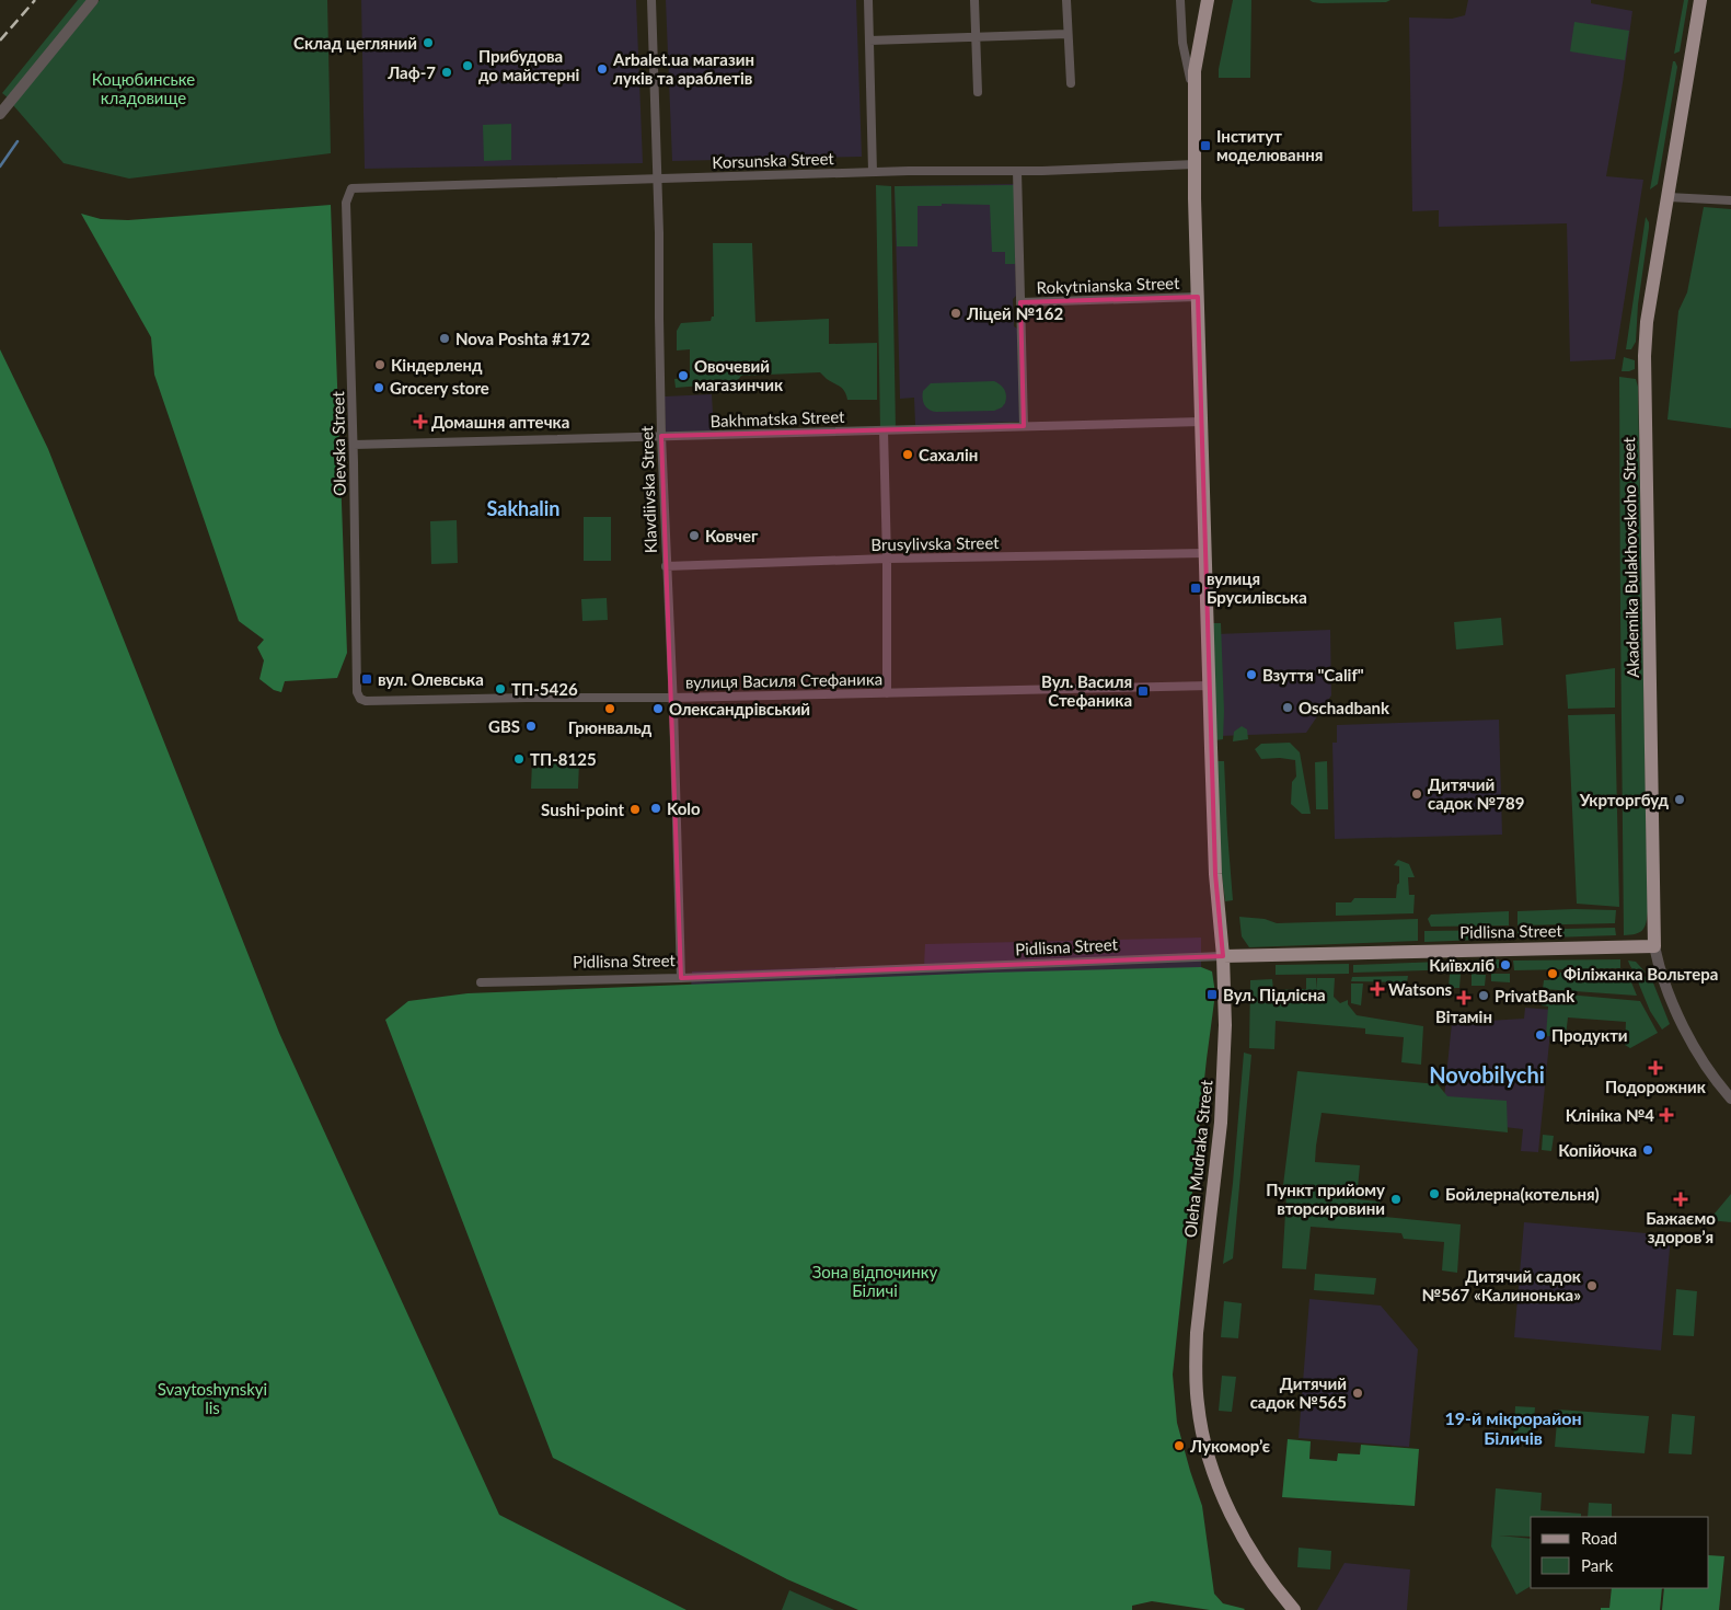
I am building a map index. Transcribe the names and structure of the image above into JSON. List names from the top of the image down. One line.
{"streets":{"main road":["Akademika Bulakhovskoho Street","Pidlisna Street","Oleha Mudraka Street"],"street":["Korsunska Street","Rokytnianska Street","Bakhmatska Street","Olevska Street","Klavdiivska Street","Brusylivska Street","вулиця Василя Стефаника"]},"crossings":[["Korsunska Street","Rokytnianska Street"],["Korsunska Street","Olevska Street"],["Korsunska Street","Klavdiivska Street"],["Korsunska Street","Oleha Mudraka Street"],["Rokytnianska Street","Bakhmatska Street"],["Rokytnianska Street","Oleha Mudraka Street"],["Bakhmatska Street","Olevska Street"],["Bakhmatska Street","Klavdiivska Street"],["Bakhmatska Street","Oleha Mudraka Street"],["Olevska Street","вулиця Василя Стефаника"],["Klavdiivska Street","Brusylivska Street"],["Klavdiivska Street","вулиця Василя Стефаника"],["Klavdiivska Street","Pidlisna Street"],["Brusylivska Street","Oleha Mudraka Street"],["Akademika Bulakhovskoho Street","Pidlisna Street"],["вулиця Василя Стефаника","Oleha Mudraka Street"],["Pidlisna Street","Oleha Mudraka Street"]],"districts":["Sakhalin","Novobilychi","19-й мікрорайон Біличів"],"parks":["Коцюбинське кладовище","Зона відпочинку Біличі","Svaytoshynskyi lis"],"places":{"other":["Склад цегляний","Прибудова до майстерні","Arbalet.ua магазин луків та араблетів","Лаф-7","Ліцей №162","Nova Poshta #172","Кіндерленд","Овочевий магазинчик","Grocery store","Сахалін","Ковчег","Взуття \"Calif\"","ТП-5426","Oschadbank","Грюнвальд","Олександрівський","GBS","ТП-8125","Дитячий садок №789","Укрторгбуд","Kolo","Sushi-point","Київхліб","Філіжанка Вольтера","PrivatBank","Продукти","Копійочка","Бойлерна(котельня)","Пункт прийому вторсировини","Дитячий садок №567 «Калинонька»","Дитячий садок №565","Лукомор’є"],"transit":["Інститут моделювання","вулиця Брусилівська","вул. Олевська","Вул. Василя Стефаника","Вул. Підлісна"],"health":["Домашня аптечка","Watsons","Вітамін","Подорожник","Клініка №4","Бажаємо здоровʼя"]},"legend":["Road","Park"]}
